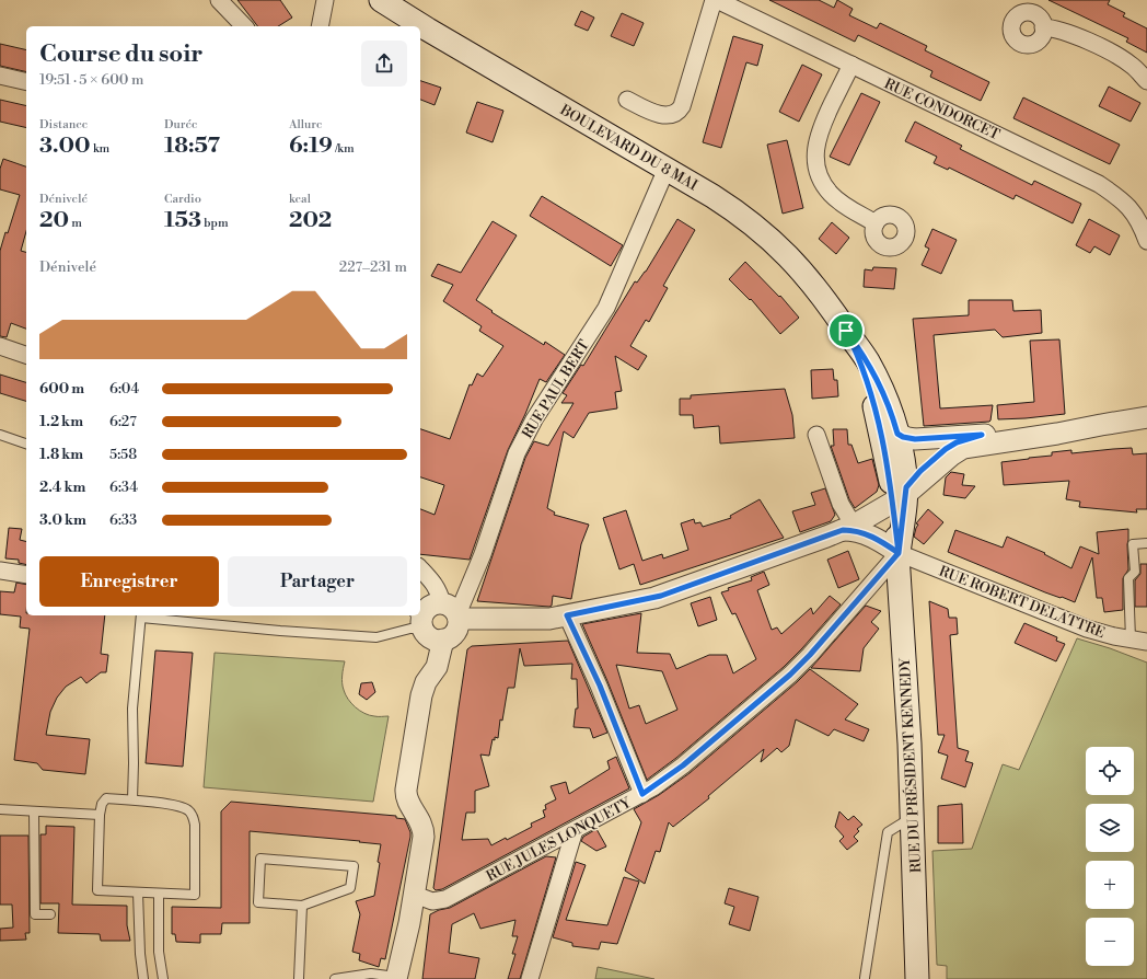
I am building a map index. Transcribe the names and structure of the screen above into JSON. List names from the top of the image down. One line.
{"streets":{"main road":["BOULEVARD DU 8 MAI","RUE DU PRÉSIDENT KENNEDY"],"street":["RUE CONDORCET","RUE PAUL BERT","RUE ROBERT DELATTRE","RUE JULES LONQUETY"]},"crossings":[["BOULEVARD DU 8 MAI","RUE PAUL BERT"],["BOULEVARD DU 8 MAI","RUE ROBERT DELATTRE"],["BOULEVARD DU 8 MAI","RUE DU PRÉSIDENT KENNEDY"],["BOULEVARD DU 8 MAI","RUE JULES LONQUETY"],["RUE ROBERT DELATTRE","RUE DU PRÉSIDENT KENNEDY"],["RUE ROBERT DELATTRE","RUE JULES LONQUETY"],["RUE DU PRÉSIDENT KENNEDY","RUE JULES LONQUETY"]],"page":{"heading":["Course du soir","19:51 · 5 × 600 m"],"stats":[["Distance","3.00 km"],["Durée","18:57"],["Allure","6:19 /km"],["Dénivelé","20 m"],["Cardio","153 bpm"],["kcal","202"]],"chart":["Dénivelé","227–231 m"],"list":[{"name":"600 m","note":"6:04"},{"name":"1.2 km","note":"6:27"},{"name":"1.8 km","note":"5:58"},{"name":"2.4 km","note":"6:34"},{"name":"3.0 km","note":"6:33"}],"buttons":["Enregistrer","Partager"],"map_buttons":["+","−"]}}
